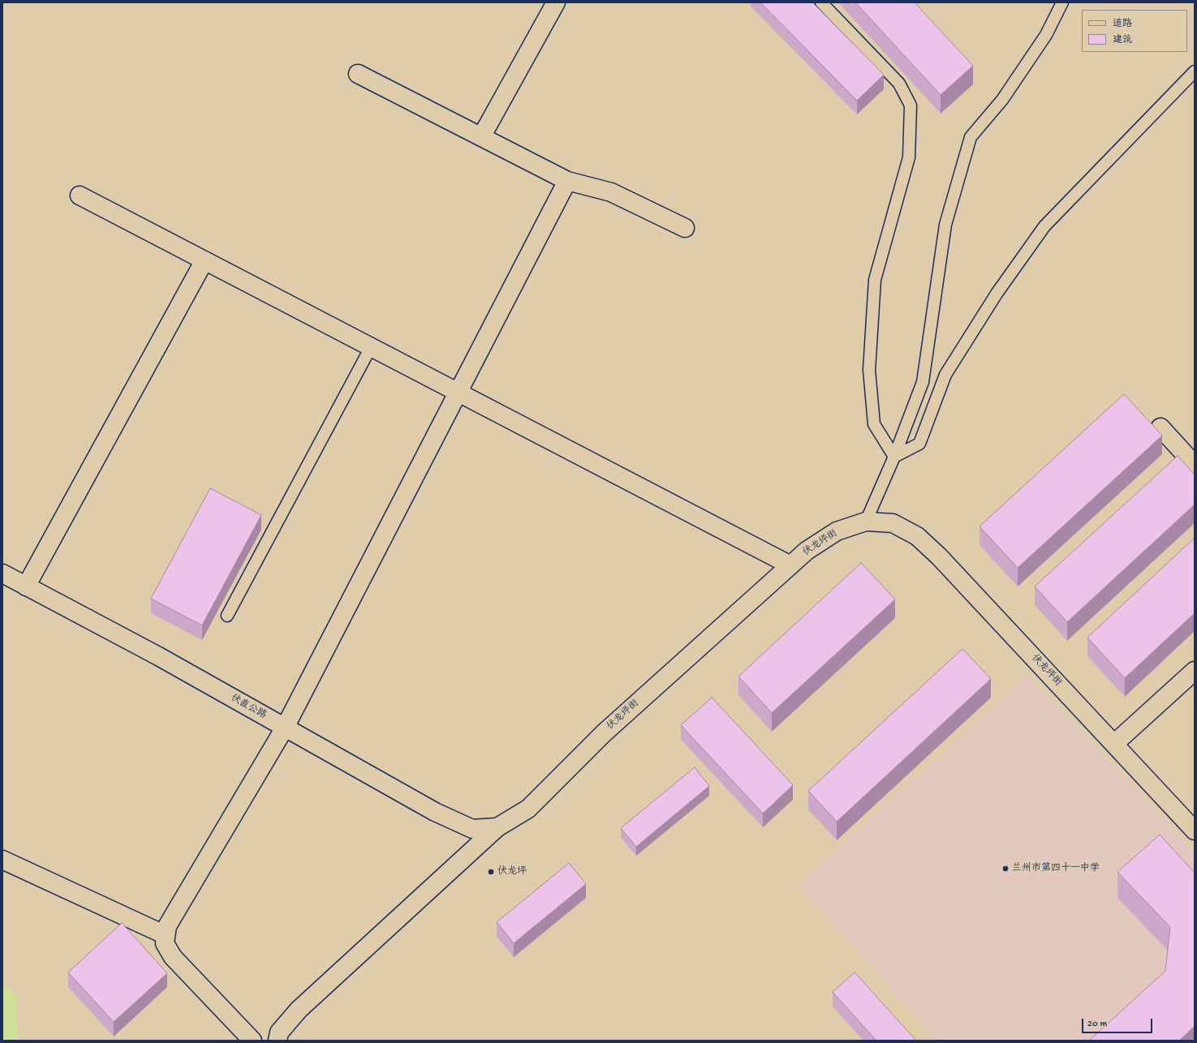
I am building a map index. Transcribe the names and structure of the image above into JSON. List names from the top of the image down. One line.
{"streets":{"street":["伏龙坪街","伏直公路"]},"crossings":[["伏龙坪街","伏直公路"]],"places":["兰州市第四十一中学","伏龙坪"],"legend":["道路","建筑"],"scale_bar":"20 m"}
